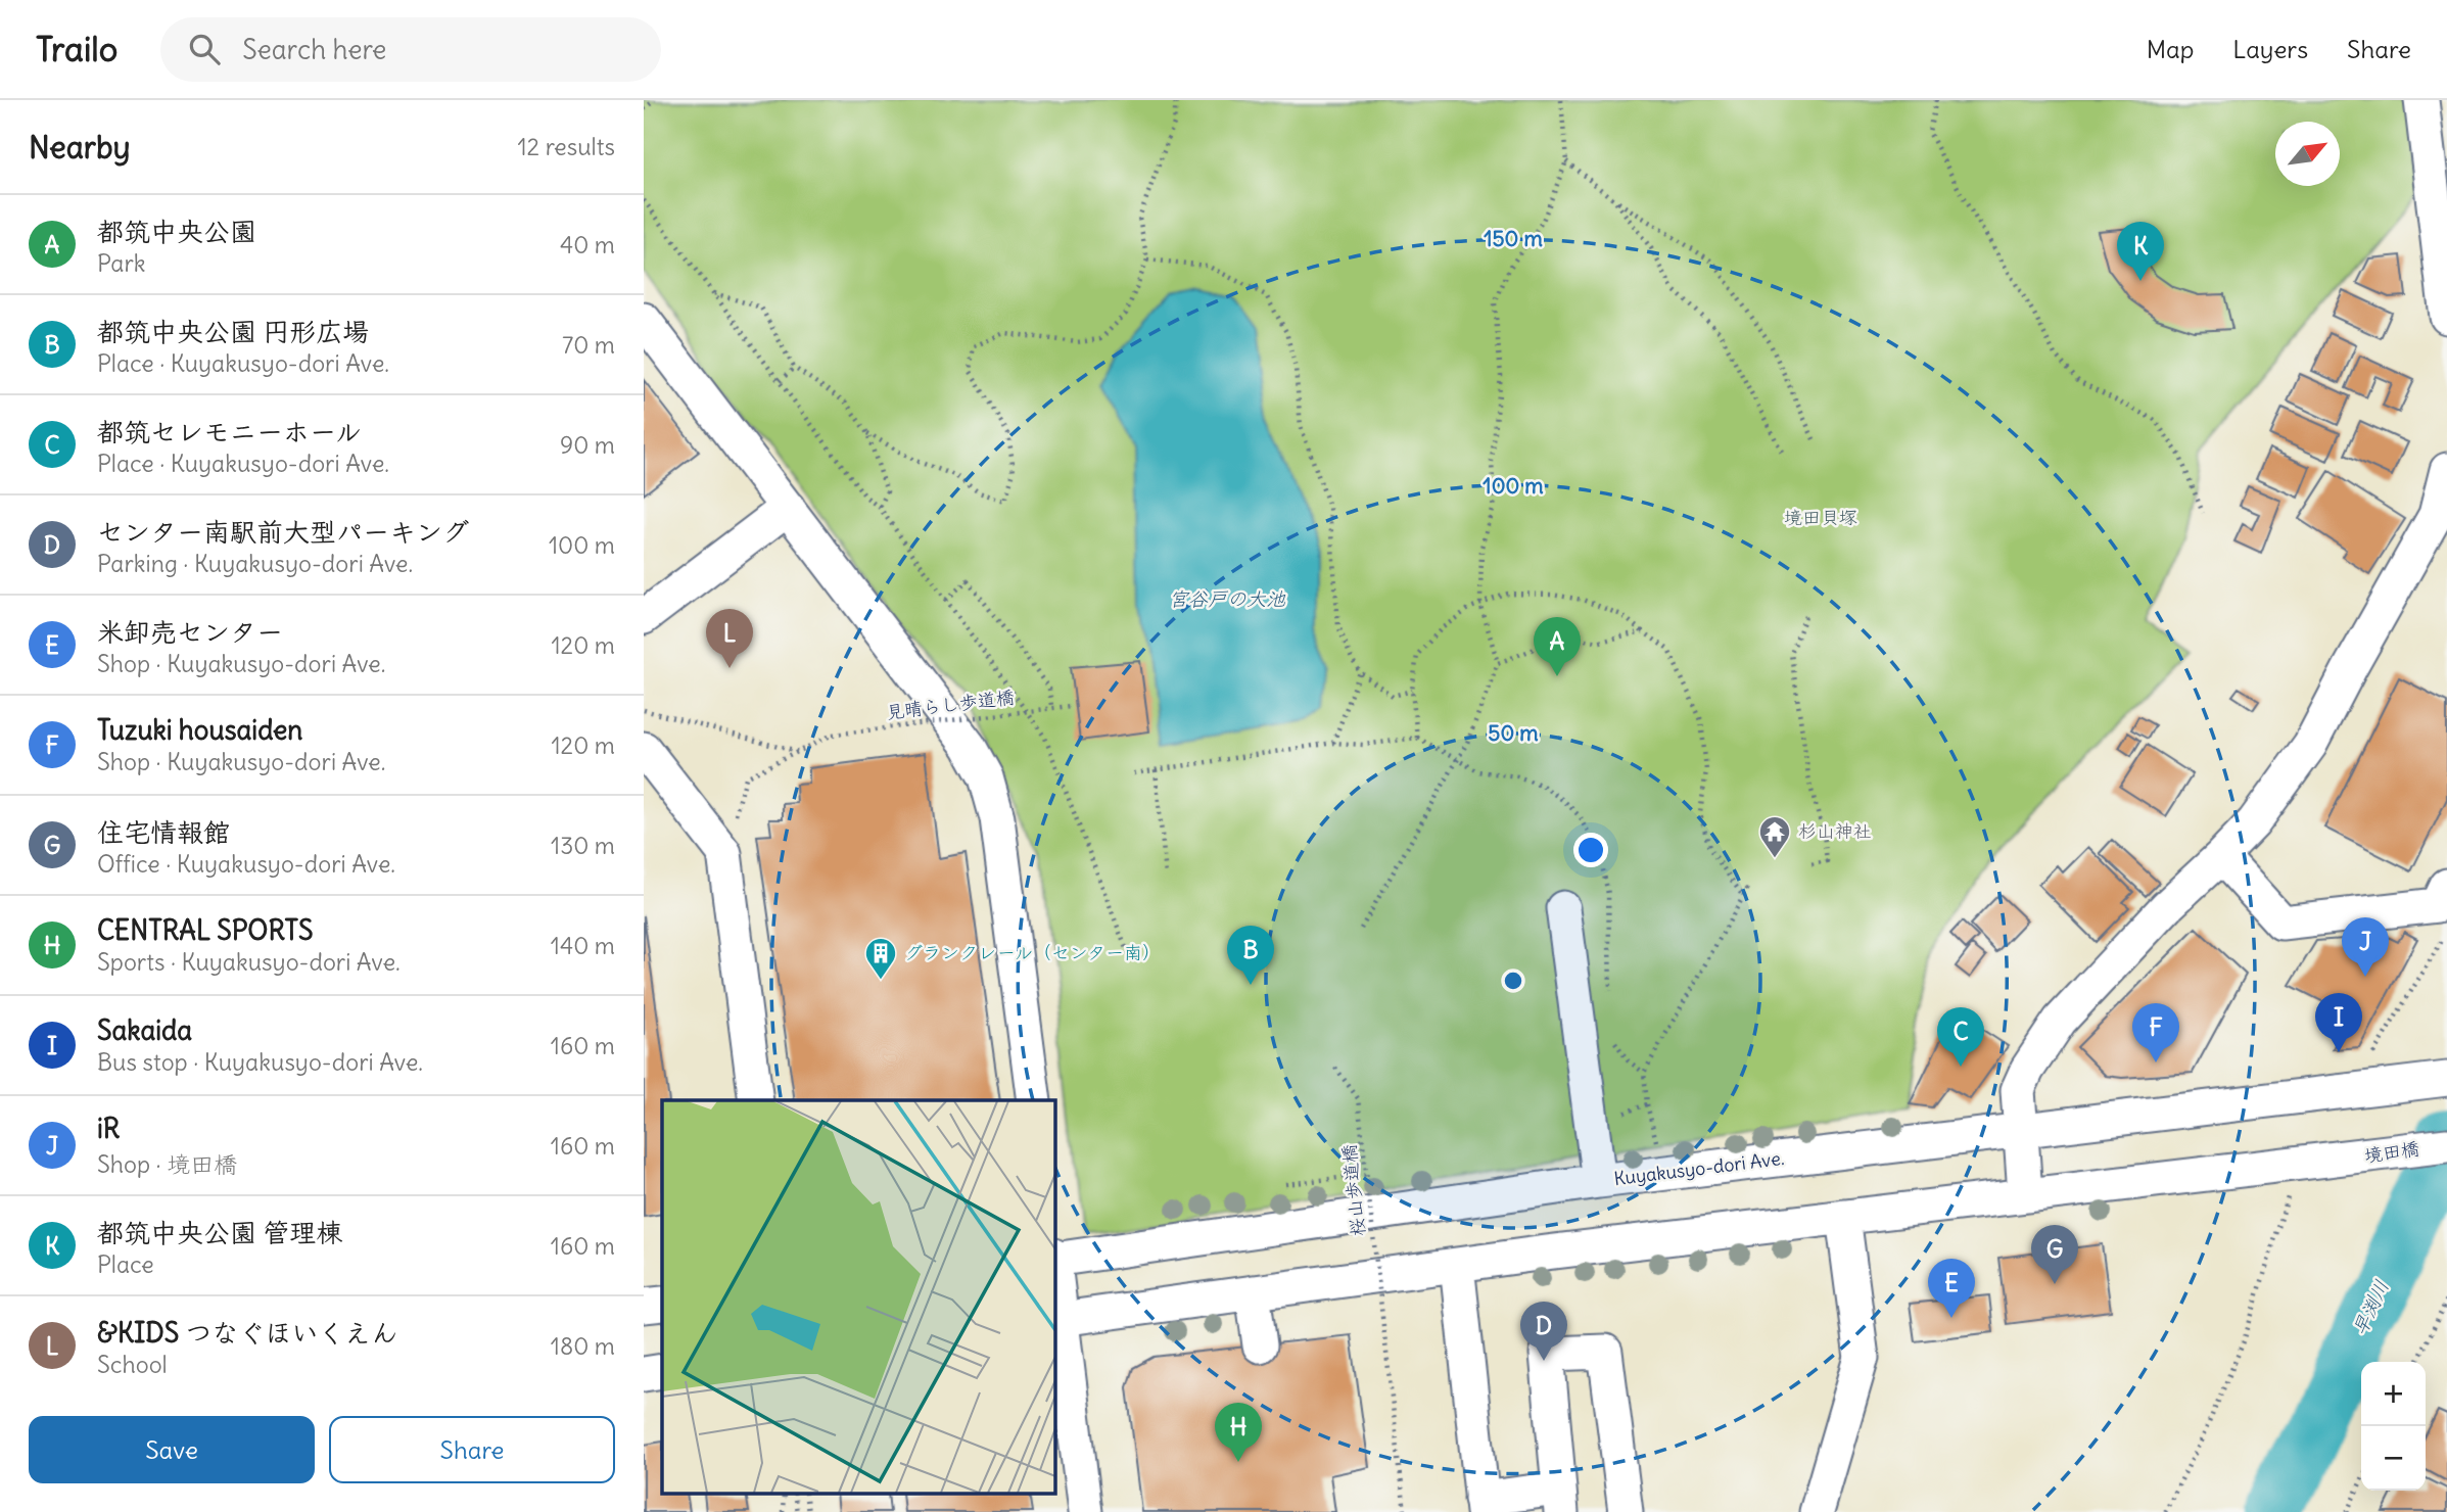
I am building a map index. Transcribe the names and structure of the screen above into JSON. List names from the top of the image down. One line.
{"streets":{"street":["境田橋","Kuyakusyo-dori Ave."],"path":["見晴らし歩道橋","桜山歩道橋"]},"water":["宮谷戸の大池","早渕川"],"parks":["境田貝塚"],"places":{"temple":["杉山神社"],"building":["グランクレール（センター南）"]},"north":"top right","page":{"header":"Trailo","search":"Search here","nav":["Map","Layers","Share"],"heading":["Nearby","12 results"],"list":[{"mark":"A","name":"都筑中央公園","note":"Park","value":"40 m"},{"mark":"B","name":"都筑中央公園 円形広場","note":"Place · Kuyakusyo-dori Ave.","value":"70 m"},{"mark":"C","name":"都筑セレモニーホール","note":"Place · Kuyakusyo-dori Ave.","value":"90 m"},{"mark":"D","name":"センター南駅前大型パーキング","note":"Parking · Kuyakusyo-dori Ave.","value":"100 m"},{"mark":"E","name":"米卸売センター","note":"Shop · Kuyakusyo-dori Ave.","value":"120 m"},{"mark":"F","name":"Tuzuki housaiden","note":"Shop · Kuyakusyo-dori Ave.","value":"120 m"},{"mark":"G","name":"住宅情報館","note":"Office · Kuyakusyo-dori Ave.","value":"130 m"},{"mark":"H","name":"CENTRAL SPORTS","note":"Sports · Kuyakusyo-dori Ave.","value":"140 m"},{"mark":"I","name":"Sakaida","note":"Bus stop · Kuyakusyo-dori Ave.","value":"160 m"},{"mark":"J","name":"iR","note":"Shop · 境田橋","value":"160 m"},{"mark":"K","name":"都筑中央公園 管理棟","note":"Place","value":"160 m"},{"mark":"L","name":"&KIDS つなぐほいくえん","note":"School","value":"180 m"}],"pins":["K","L","A","J","B","I","F","C","G","E","D","H"],"map_buttons":["+","−"],"buttons":["Save","Share"]},"rings":["150 m","100 m","50 m"]}
